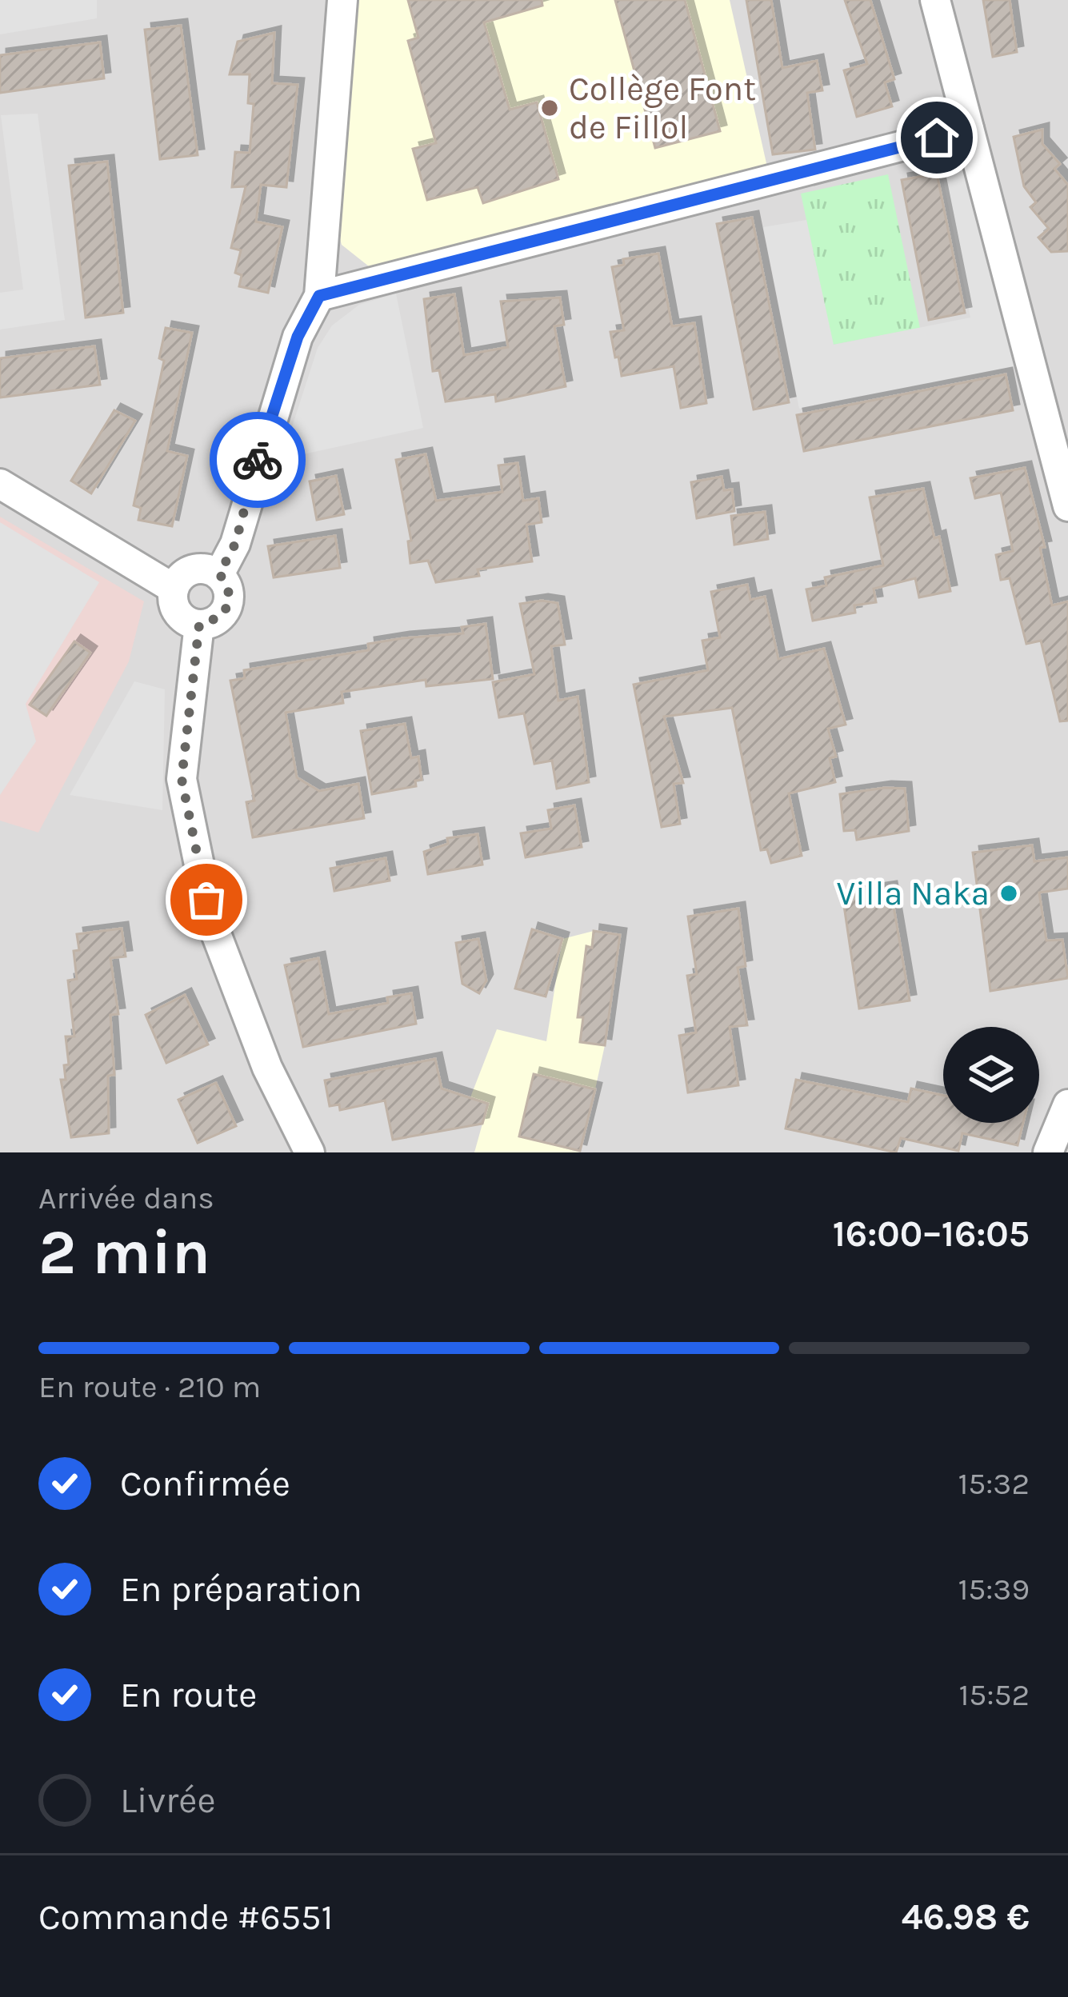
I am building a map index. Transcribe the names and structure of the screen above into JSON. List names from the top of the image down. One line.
{"places":["Collège Font de Fillol","Villa Naka"],"page":{"heading":["2 min","Arrivée dans","16:00–16:05"],"panel":["Commande #6551","46.98 €"],"bar":"En route · 210 m","list":[["Confirmée","15:32"],["En préparation","15:39"],["En route","15:52"],"Livrée"]}}
